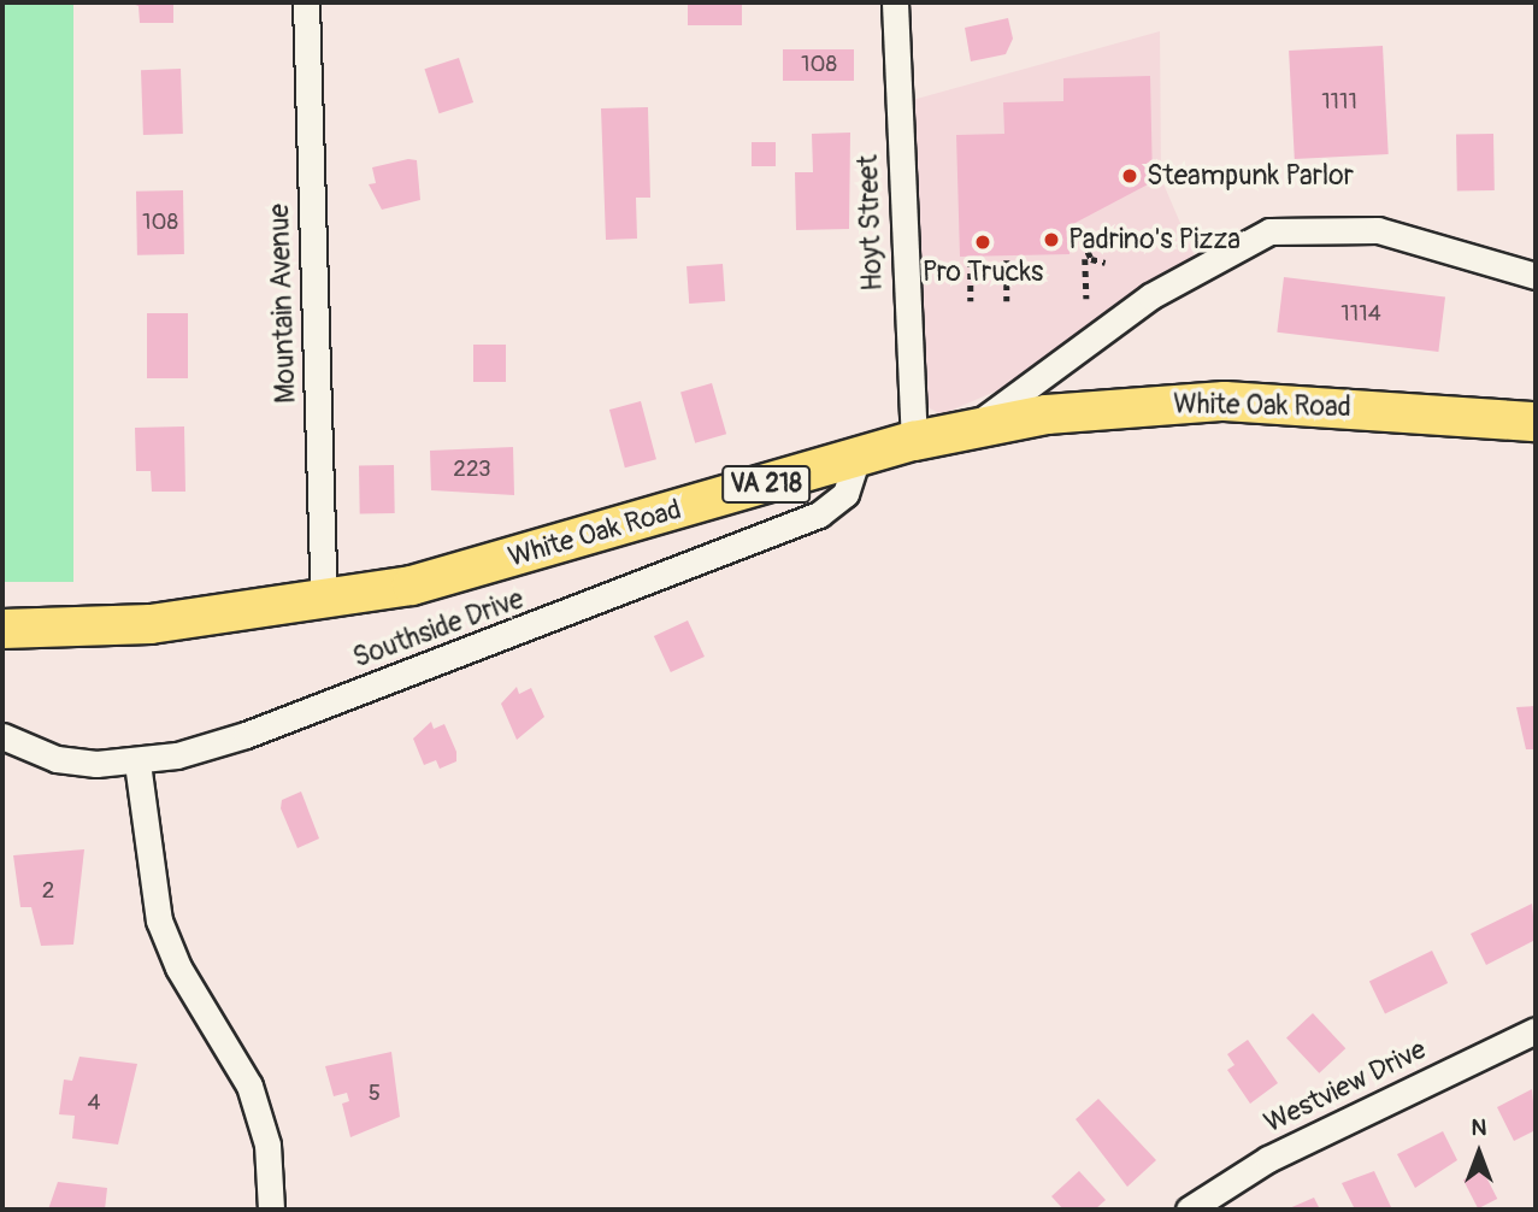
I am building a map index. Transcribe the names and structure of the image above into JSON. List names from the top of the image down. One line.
{"streets":{"main road":["White Oak Road","VA 218"],"street":["Hoyt Street","Mountain Avenue","Southside Drive","Westview Drive"]},"crossings":[["Hoyt Street","White Oak Road"],["Mountain Avenue","White Oak Road"],["White Oak Road","Southside Drive"]],"places":["Steampunk Parlor","Padrino's Pizza","Pro Trucks"],"house_numbers":["108","1111","108","1114","223","2","5","4"],"north":"top"}
